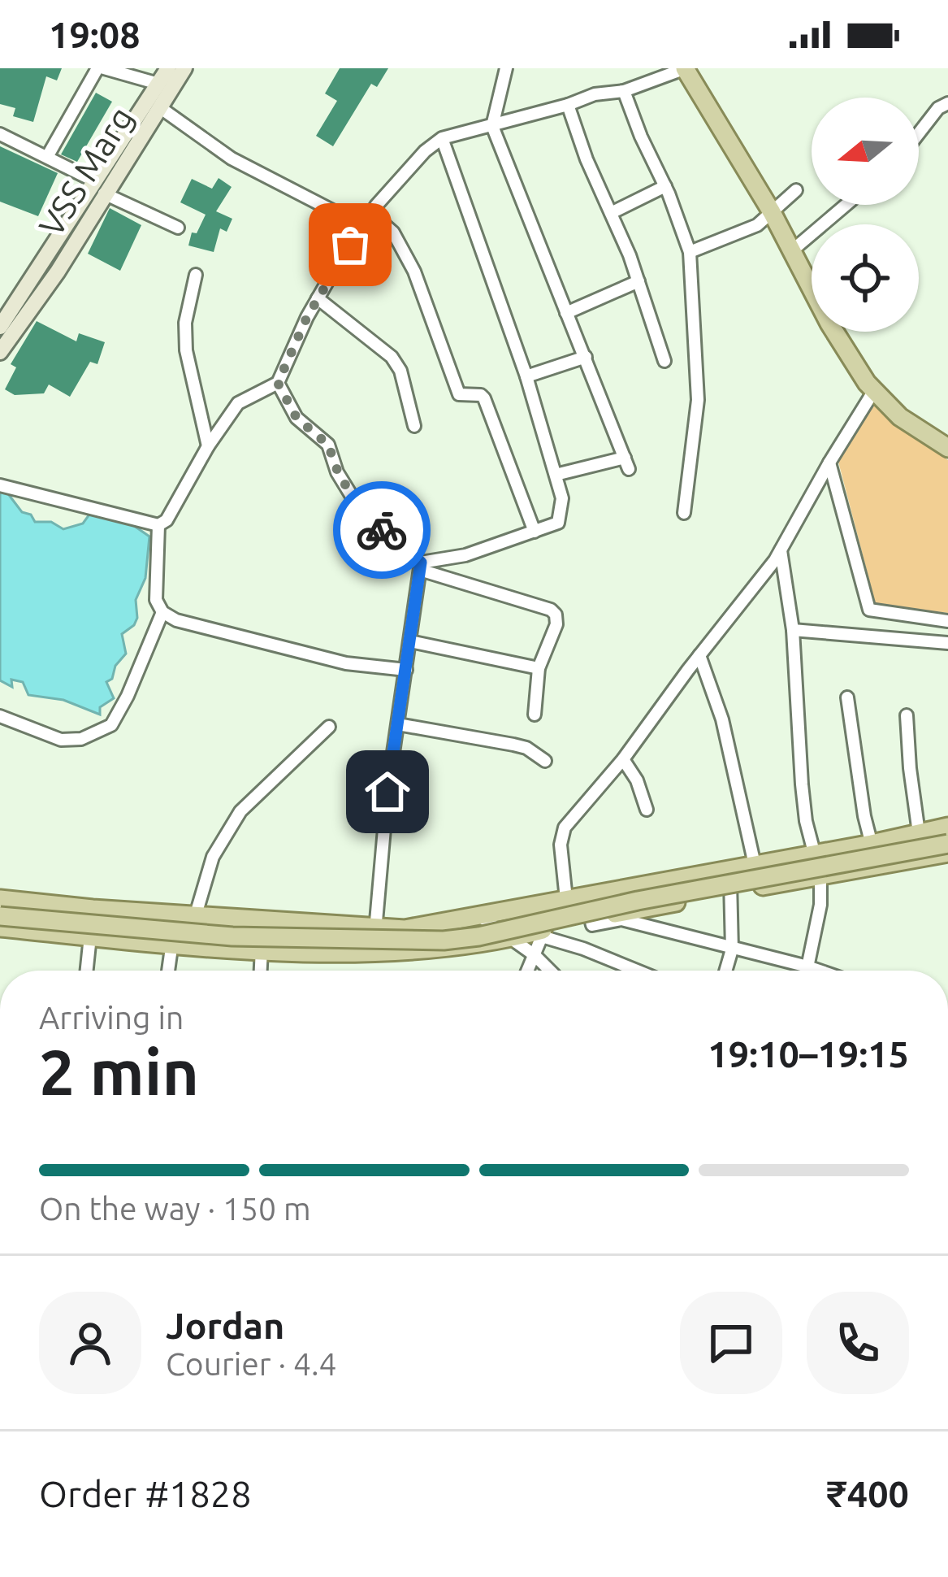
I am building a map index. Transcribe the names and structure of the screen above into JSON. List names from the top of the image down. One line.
{"streets":{"main road":["VSS Marg"]},"north":"left","page":{"status":"19:08","heading":["2 min","Arriving in","19:10–19:15"],"panel":["Jordan","Courier · 4.4","Order #1828","₹400"],"bar":"On the way · 150 m"}}
